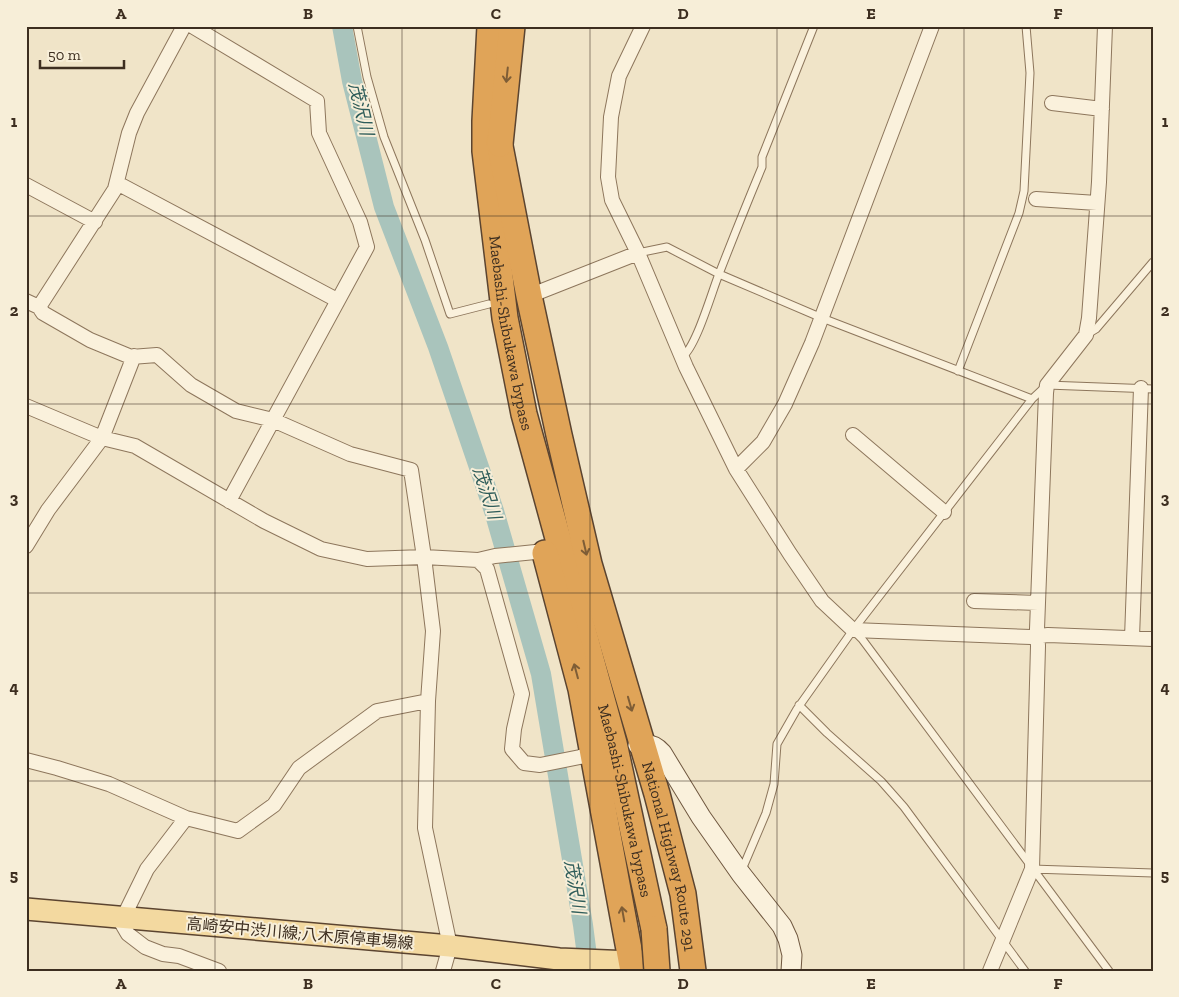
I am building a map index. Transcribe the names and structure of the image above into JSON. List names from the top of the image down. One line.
{"streets":{"highway":["Maebashi-Shibukawa bypass","National Highway Route 291"],"main road":["高崎安中渋川線;八木原停車場線"]},"crossings":[["Maebashi-Shibukawa bypass","National Highway Route 291"],["National Highway Route 291","高崎安中渋川線;八木原停車場線"]],"water":["茂沢川"],"scale_bar":"50 m","grid":{"columns":["A","B","C","D","E","F"],"rows":["1","2","3","4","5"]}}
